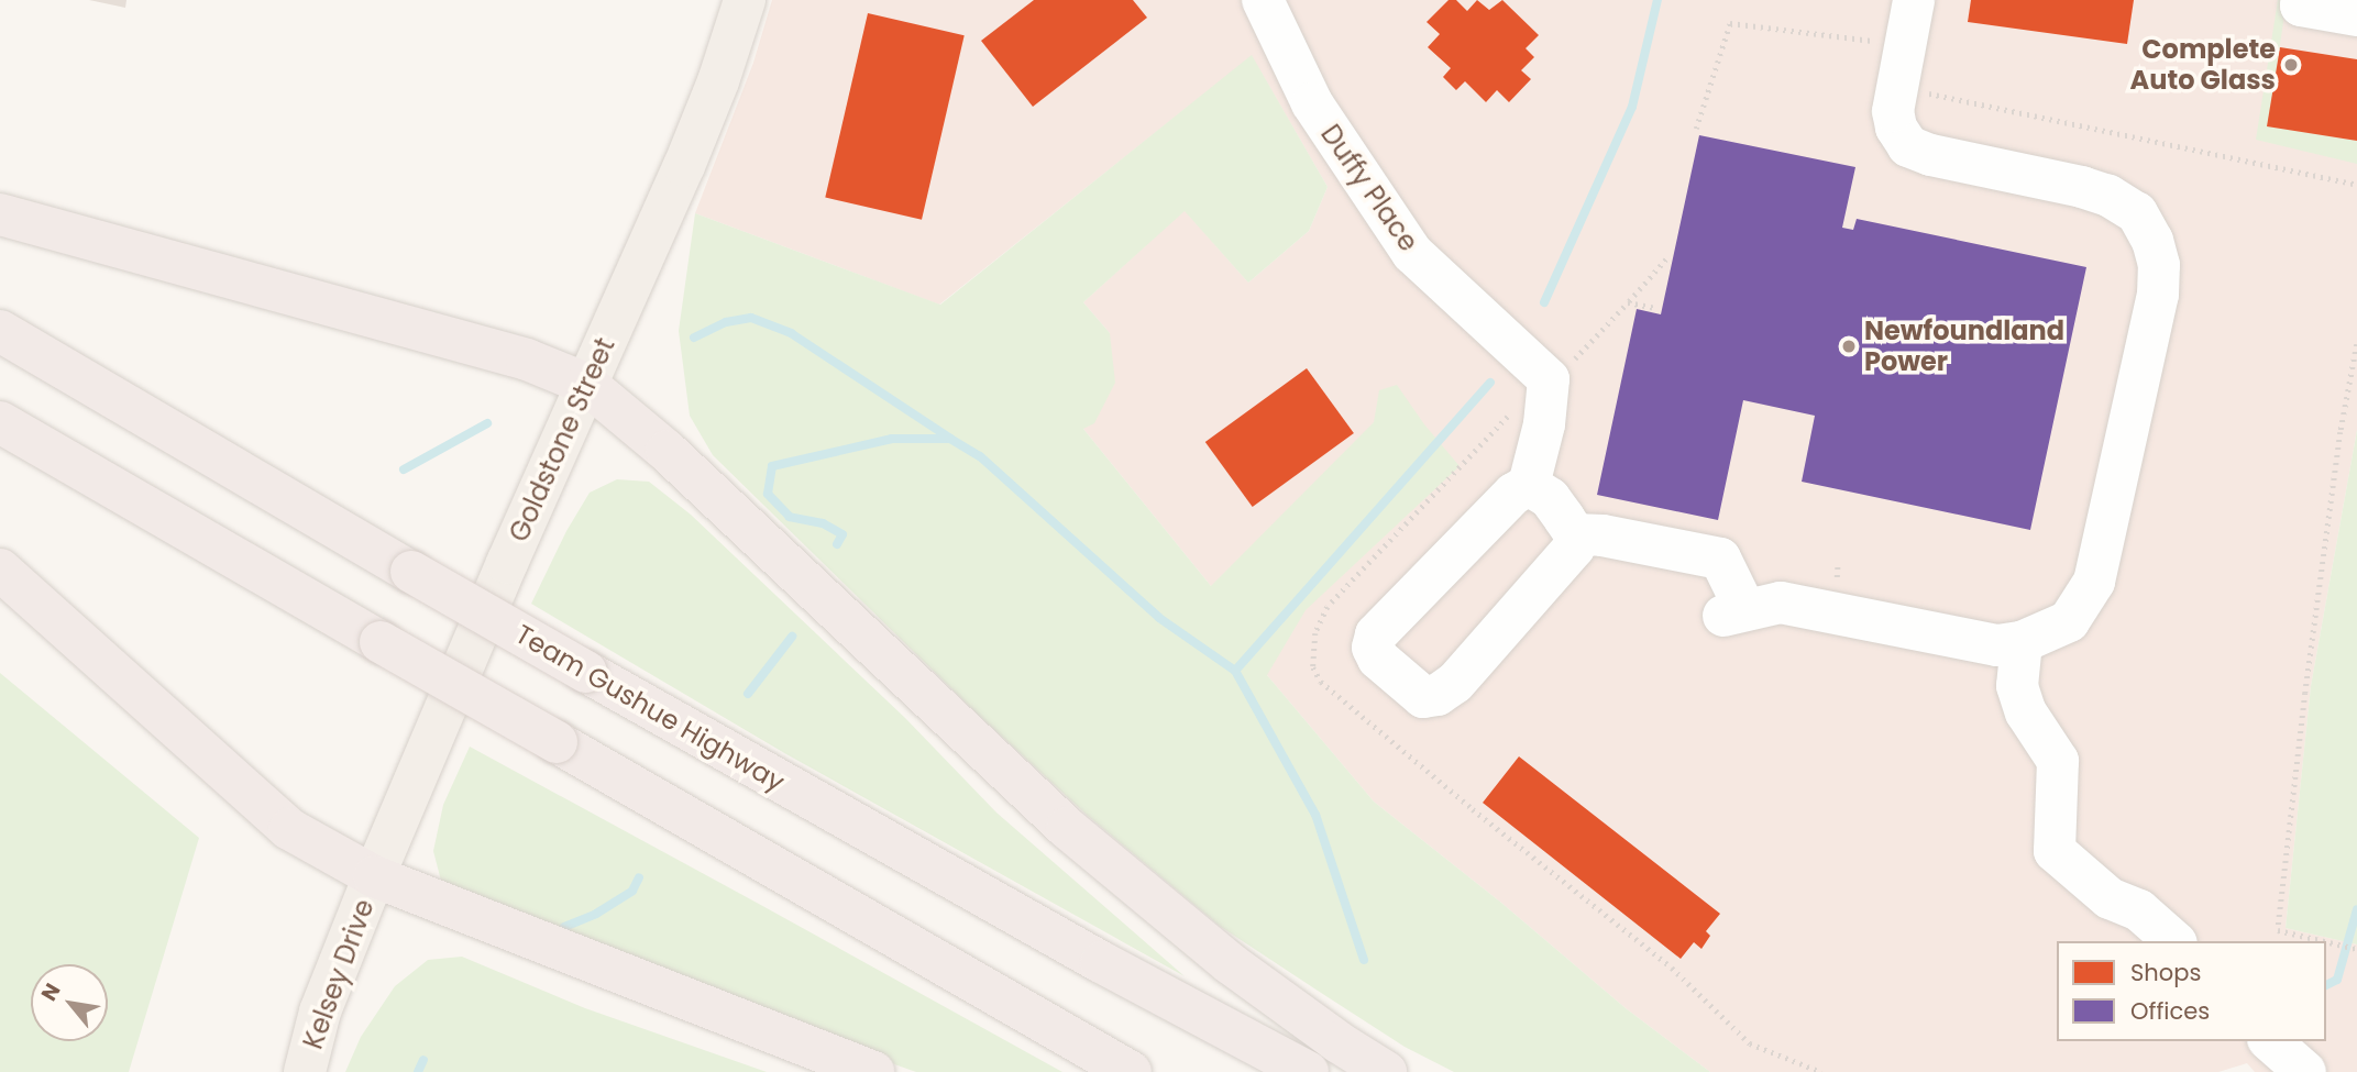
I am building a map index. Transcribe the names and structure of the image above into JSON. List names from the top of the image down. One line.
{"streets":{"highway":["Team Gushue Highway"],"main road":["Goldstone Street","Kelsey Drive"],"street":["Duffy Place"]},"crossings":[["Goldstone Street","Kelsey Drive"]],"places":["Complete Auto Glass","Newfoundland Power"],"legend":["Shops","Offices"],"north":"top left"}
